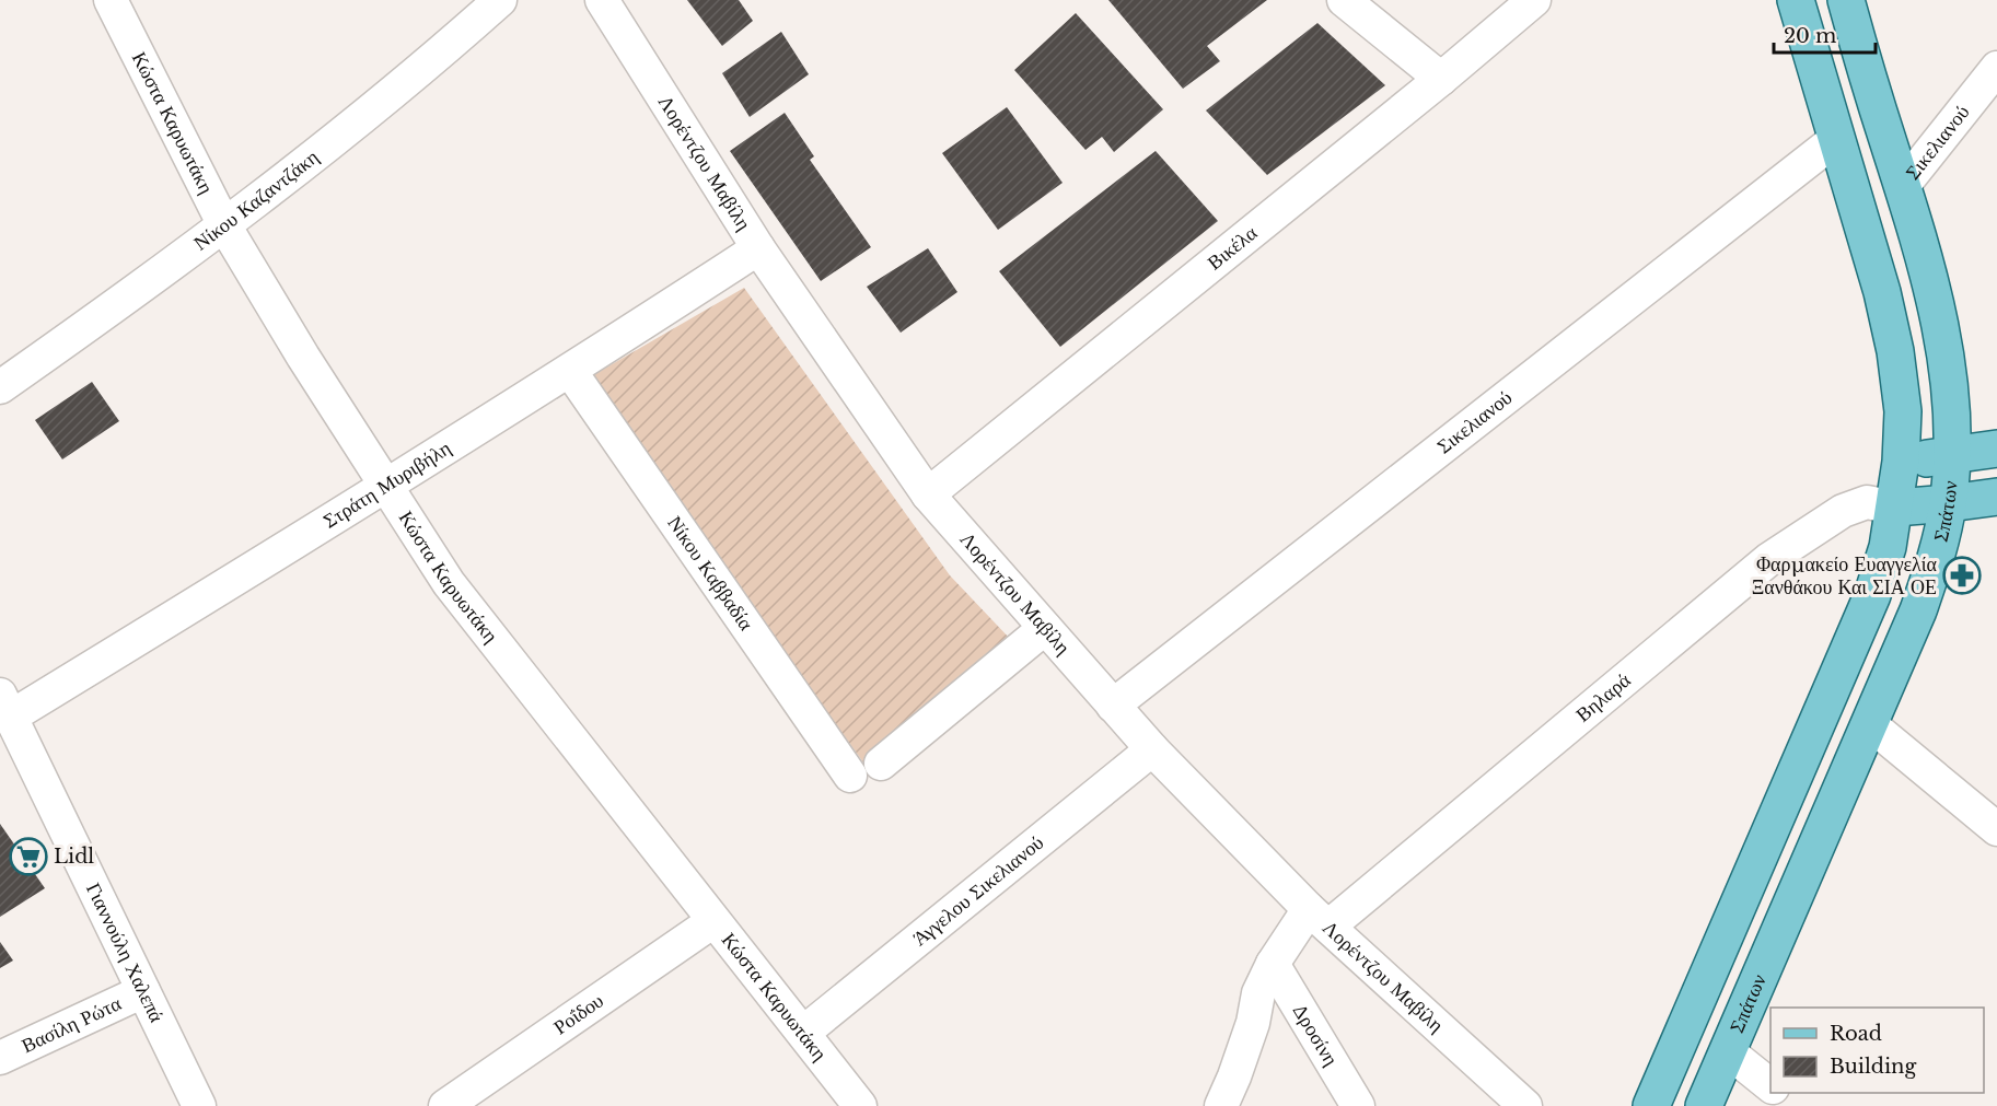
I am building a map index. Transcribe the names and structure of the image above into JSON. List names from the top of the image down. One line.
{"streets":{"main road":["Σπάτων"],"street":["Κώστα Καρυωτάκη","Σικελιανού","Λορέντζου Μαβίλη","Νίκου Καζαντζάκη","Βικέλα","Στράτη Μυριβήλη","Νίκου Καββαδία","Βηλαρά","Άγγελου Σικελιανού","Γιαννούλη Χαλεπά","Ροΐδου","Βασίλη Ρώτα","Δροσίνη"]},"crossings":[["Κώστα Καρυωτάκη","Νίκου Καζαντζάκη"],["Κώστα Καρυωτάκη","Στράτη Μυριβήλη"],["Κώστα Καρυωτάκη","Άγγελου Σικελιανού"],["Κώστα Καρυωτάκη","Ροΐδου"],["Σικελιανού","Λορέντζου Μαβίλη"],["Σικελιανού","Σπάτων"],["Λορέντζου Μαβίλη","Βικέλα"],["Λορέντζου Μαβίλη","Στράτη Μυριβήλη"],["Λορέντζου Μαβίλη","Βηλαρά"],["Λορέντζου Μαβίλη","Άγγελου Σικελιανού"],["Στράτη Μυριβήλη","Νίκου Καββαδία"],["Στράτη Μυριβήλη","Γιαννούλη Χαλεπά"],["Βηλαρά","Δροσίνη"],["Γιαννούλη Χαλεπά","Βασίλη Ρώτα"]],"places":{"pharmacy":["Φαρμακείο Ευαγγελία Ξανθάκου Και ΣΙΑ ΟΕ"],"supermarket":["Lidl"]},"legend":["Road","Building"],"scale_bar":"20 m"}
